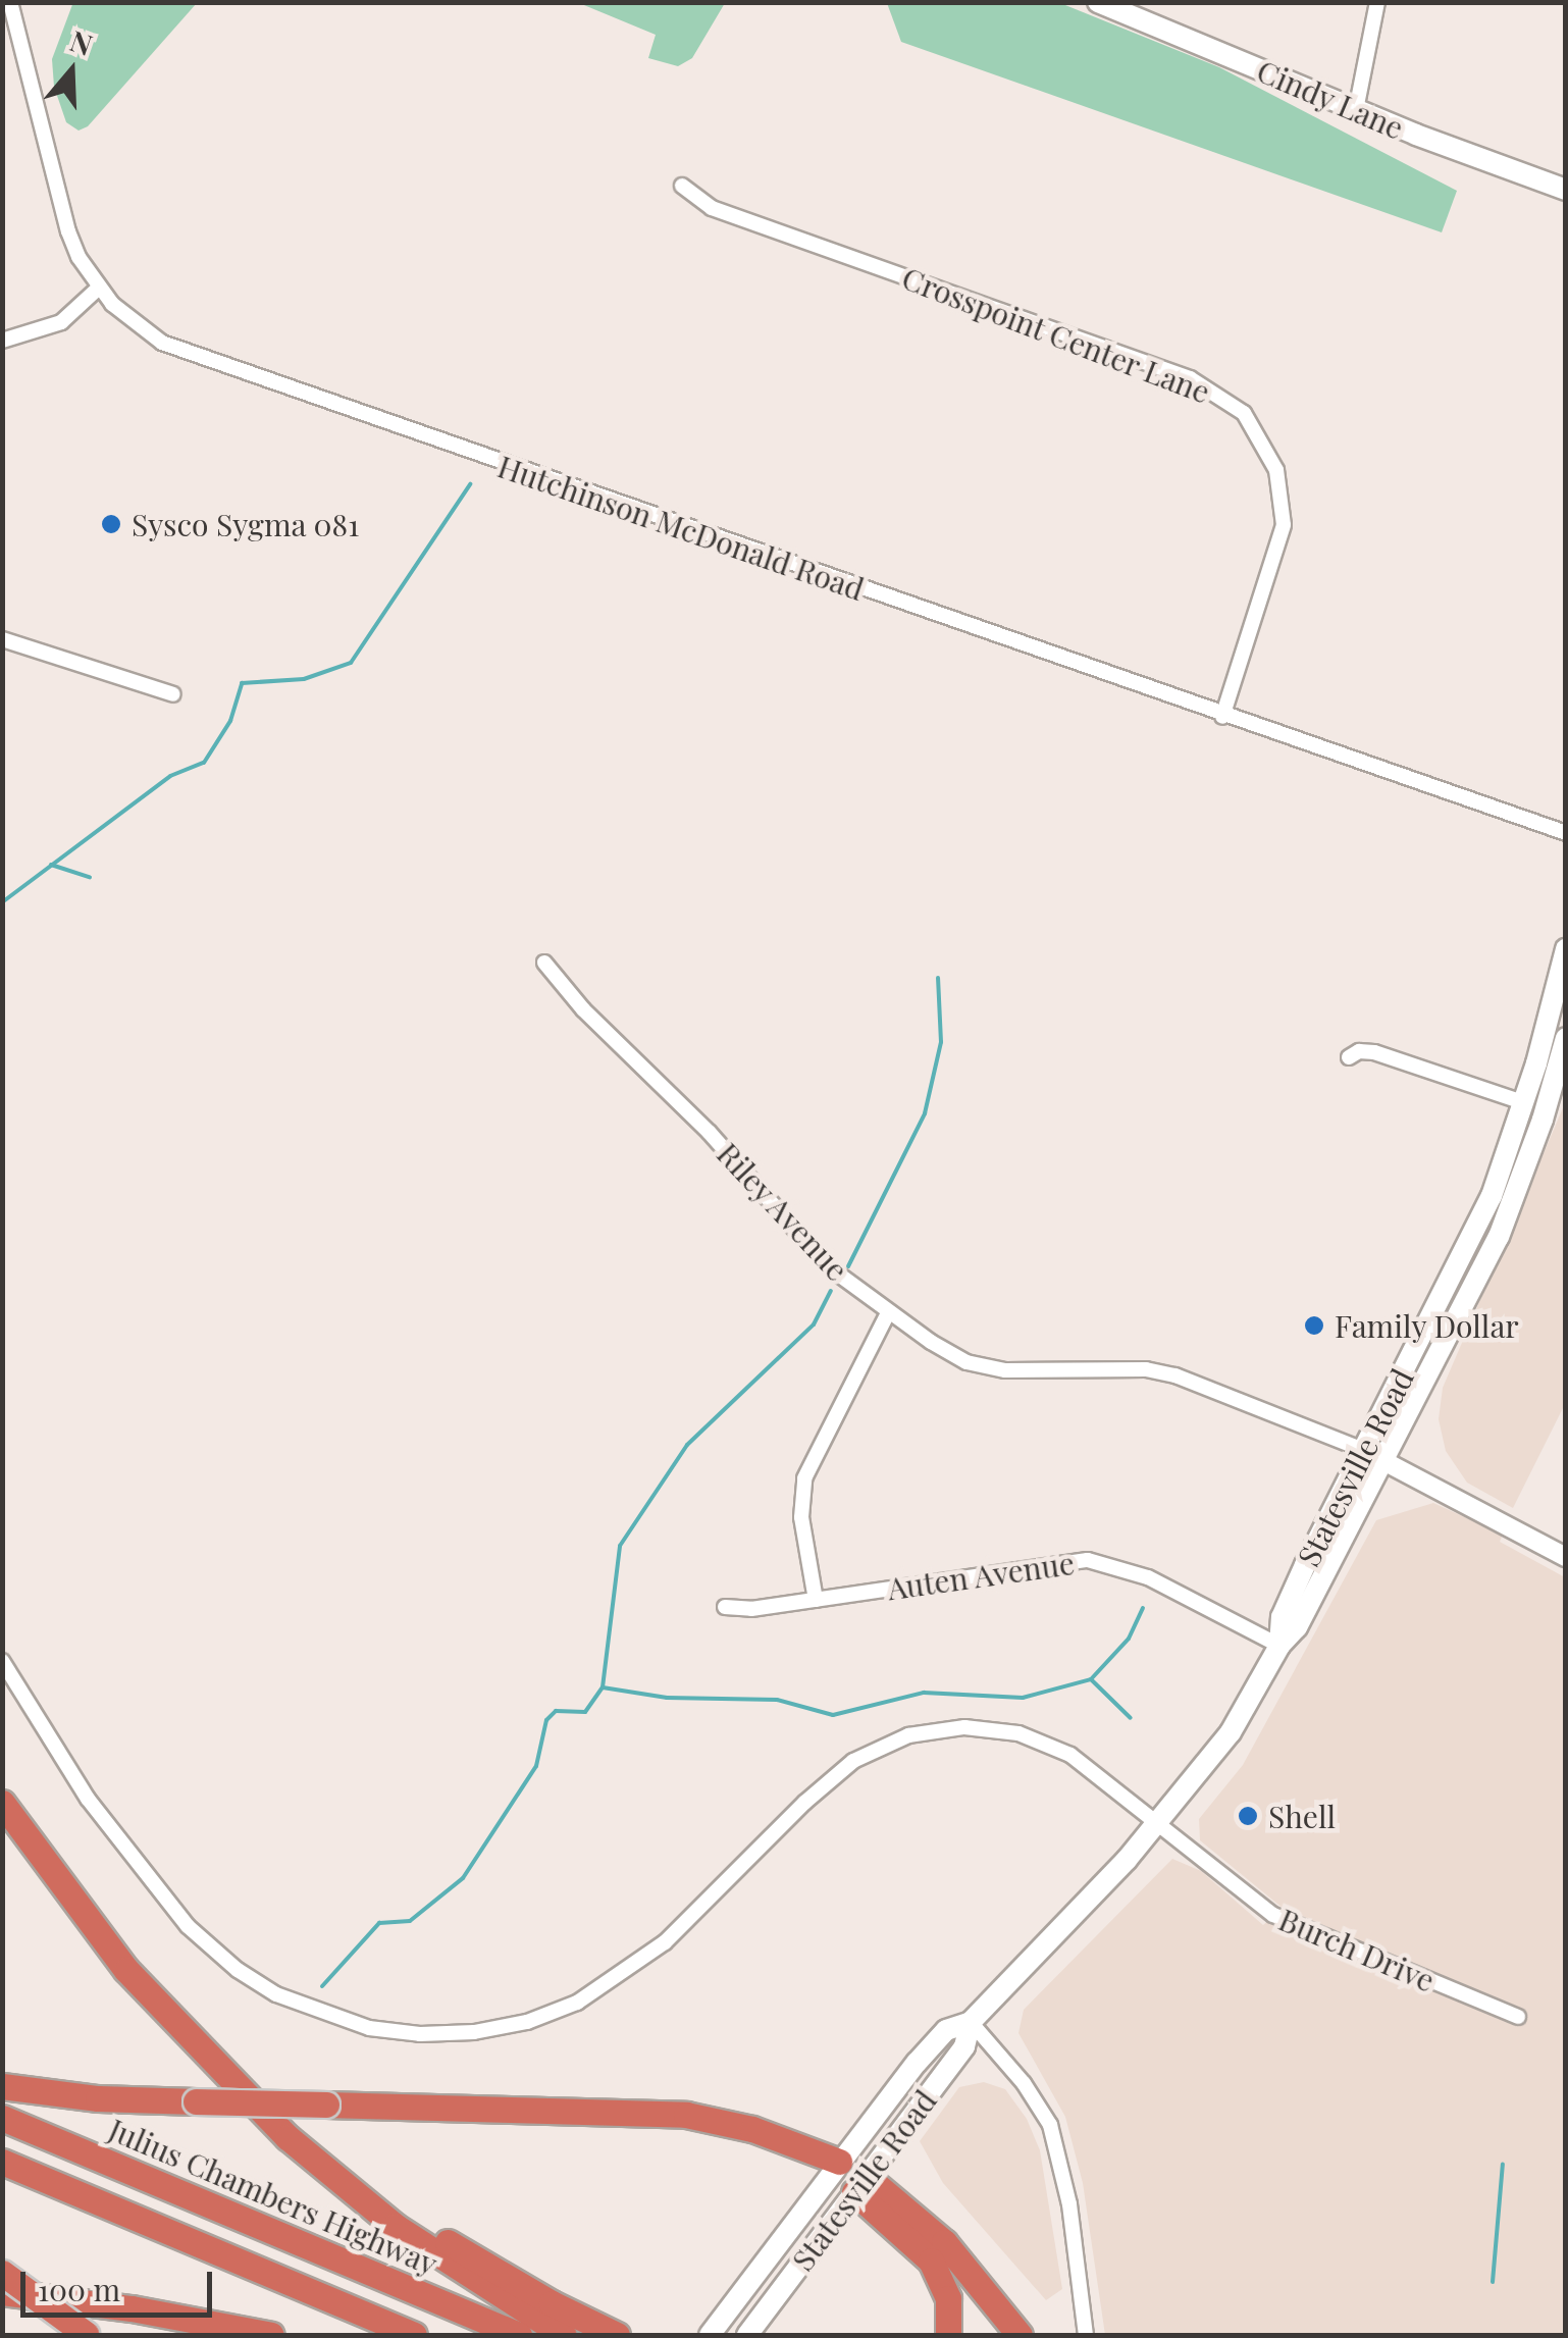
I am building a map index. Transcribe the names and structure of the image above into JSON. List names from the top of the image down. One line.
{"streets":{"highway":["Julius Chambers Highway"],"main road":["Cindy Lane","Statesville Road"],"street":["Crosspoint Center Lane","Hutchinson McDonald Road","Riley Avenue","Auten Avenue","Burch Drive"]},"crossings":[["Crosspoint Center Lane","Hutchinson McDonald Road"],["Riley Avenue","Statesville Road"],["Statesville Road","Auten Avenue"],["Statesville Road","Burch Drive"]],"places":["Sysco Sygma 081","Family Dollar","Shell"],"scale_bar":"100 m","north":"top"}
